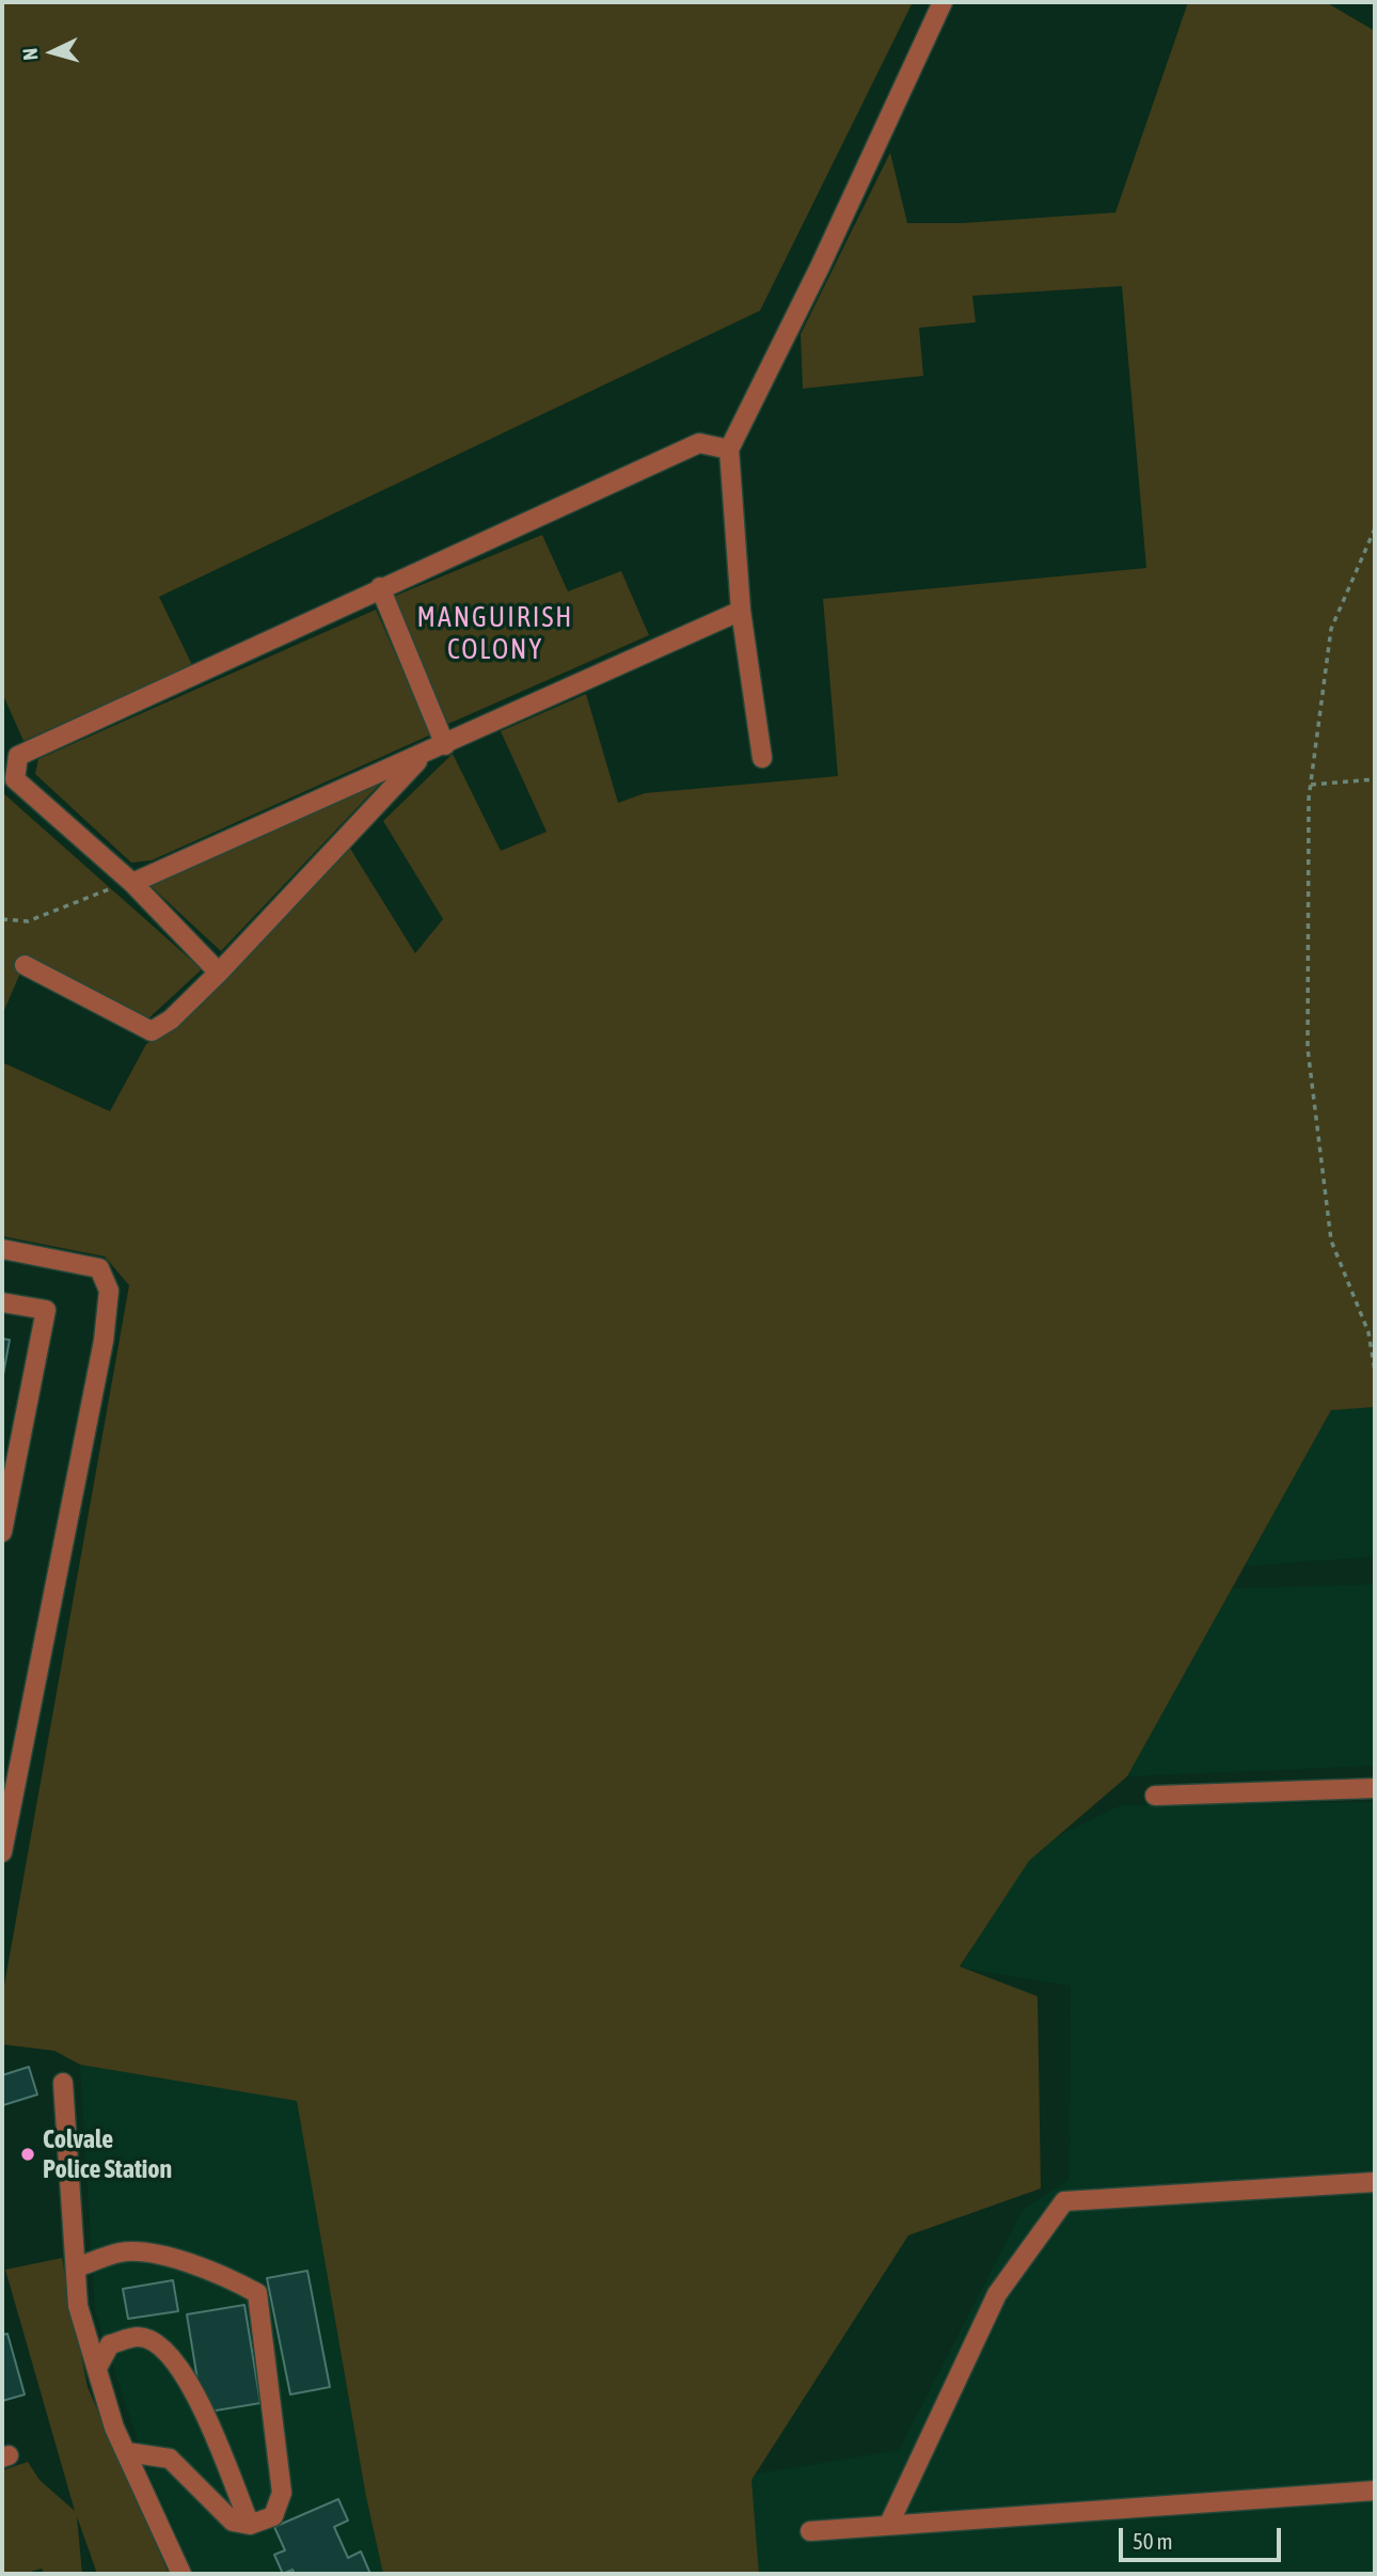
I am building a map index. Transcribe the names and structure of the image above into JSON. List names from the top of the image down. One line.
{"districts":["MANGUIRISH COLONY"],"places":["Colvale Police Station"],"scale_bar":"50 m","north":"left"}
